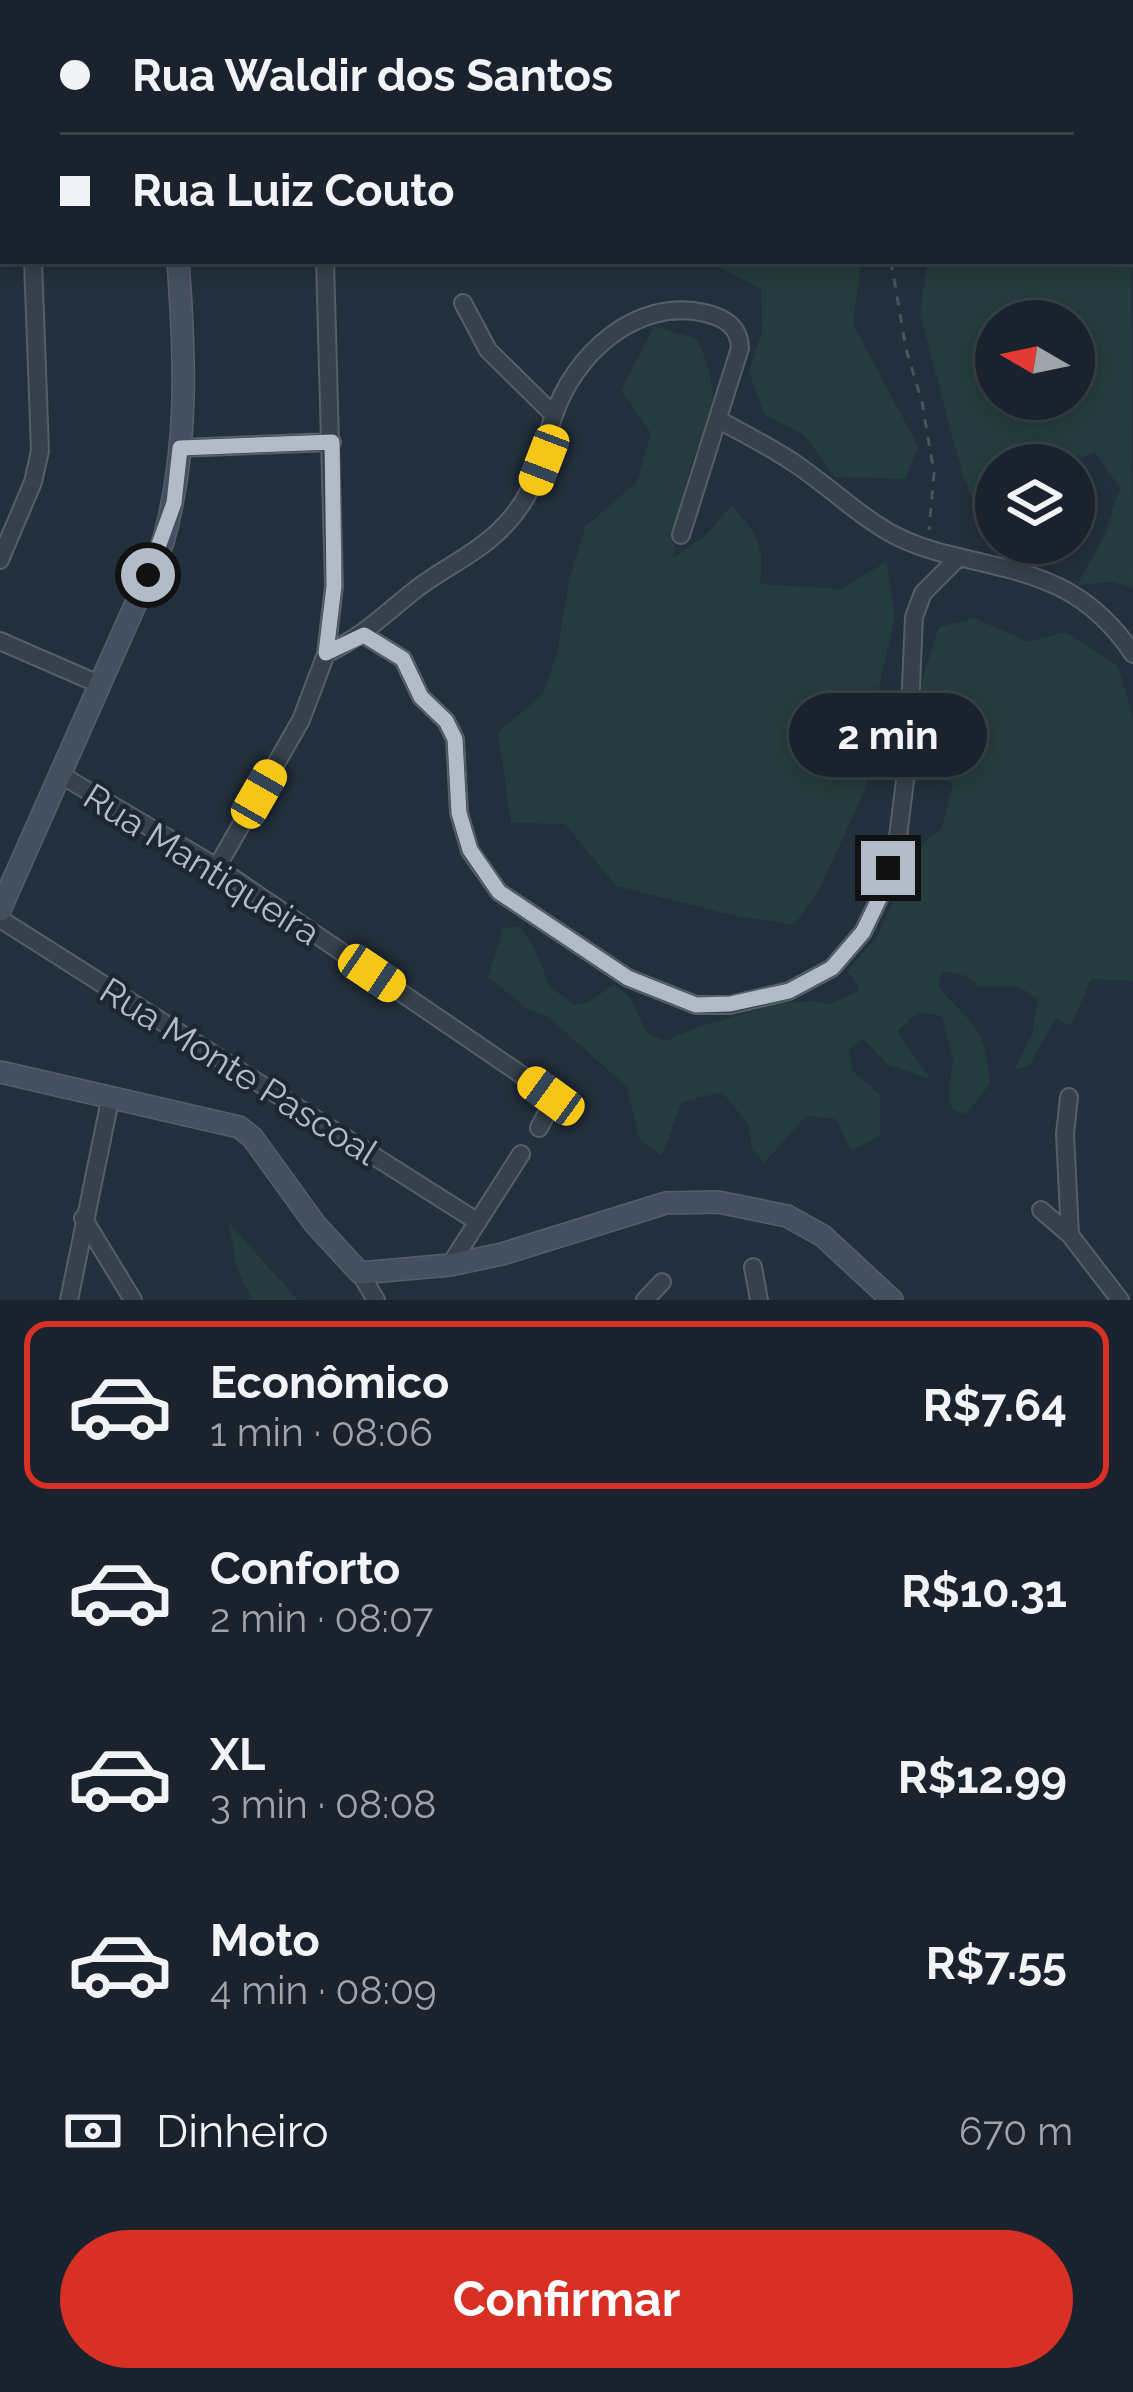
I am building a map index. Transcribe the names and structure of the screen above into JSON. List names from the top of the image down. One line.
{"streets":{"street":["Rua Mantiqueira","Rua Monte Pascoal"]},"north":"left","page":{"banner":["Rua Waldir dos Santos","Rua Luiz Couto"],"bubble":"2 min","list":[{"name":"Econômico","note":"1 min · 08:06","value":"R$7.64"},{"name":"Conforto","note":"2 min · 08:07","value":"R$10.31"},{"name":"XL","note":"3 min · 08:08","value":"R$12.99"},{"name":"Moto","note":"4 min · 08:09","value":"R$7.55"}],"pay":["Dinheiro","670 m"],"buttons":"Confirmar"}}
